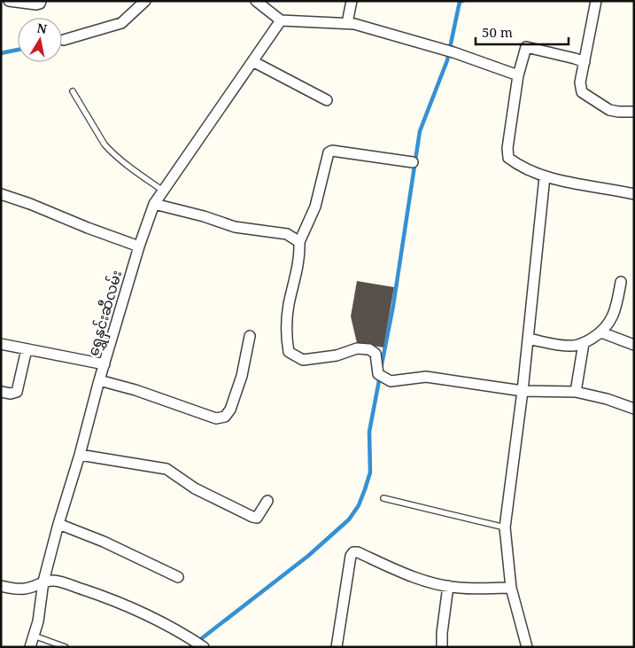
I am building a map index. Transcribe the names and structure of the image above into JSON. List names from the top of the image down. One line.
{"streets":{"street":["ရွှေနှင်းဆီလမ်း"]},"scale_bar":"50 m","north":"top"}
